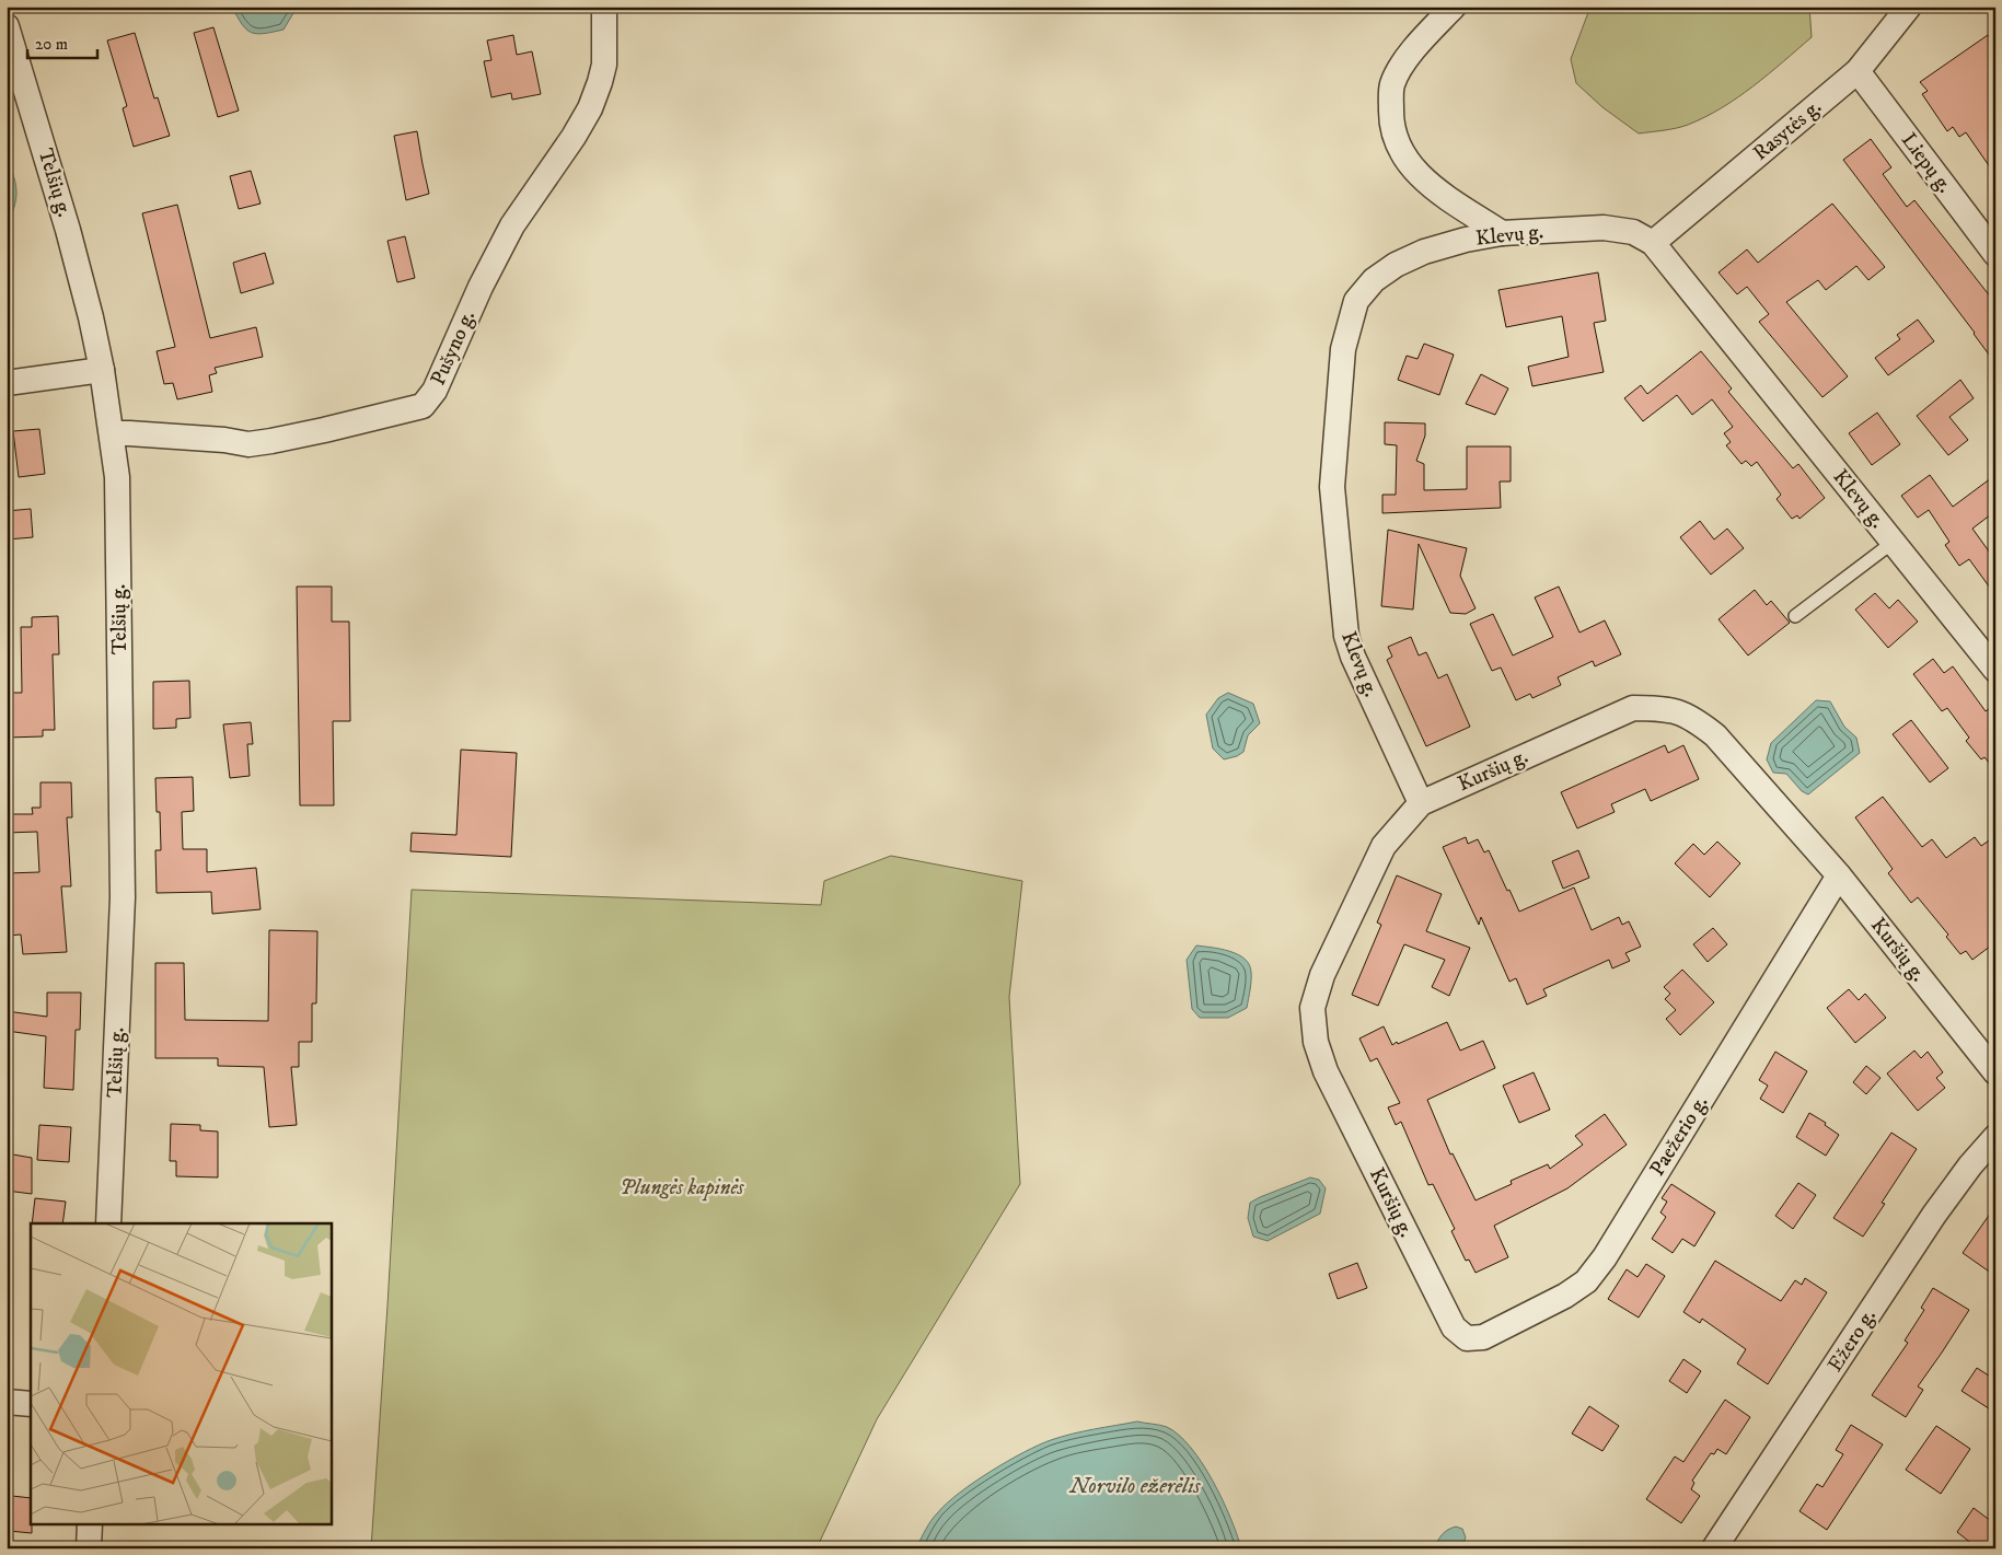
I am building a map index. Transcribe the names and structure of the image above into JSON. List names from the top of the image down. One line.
{"streets":{"street":["Rasytės g.","Liepų g.","Telšių g.","Klevų g.","Pušyno g.","Kuršių g.","Paežerio g.","Ežero g."]},"crossings":[["Rasytės g.","Liepų g."],["Rasytės g.","Klevų g."],["Telšių g.","Pušyno g."],["Klevų g.","Kuršių g."],["Kuršių g.","Paežerio g."]],"water":["Norvilo ežerėlis"],"parks":["Plungės kapinės"],"scale_bar":"20 m"}
